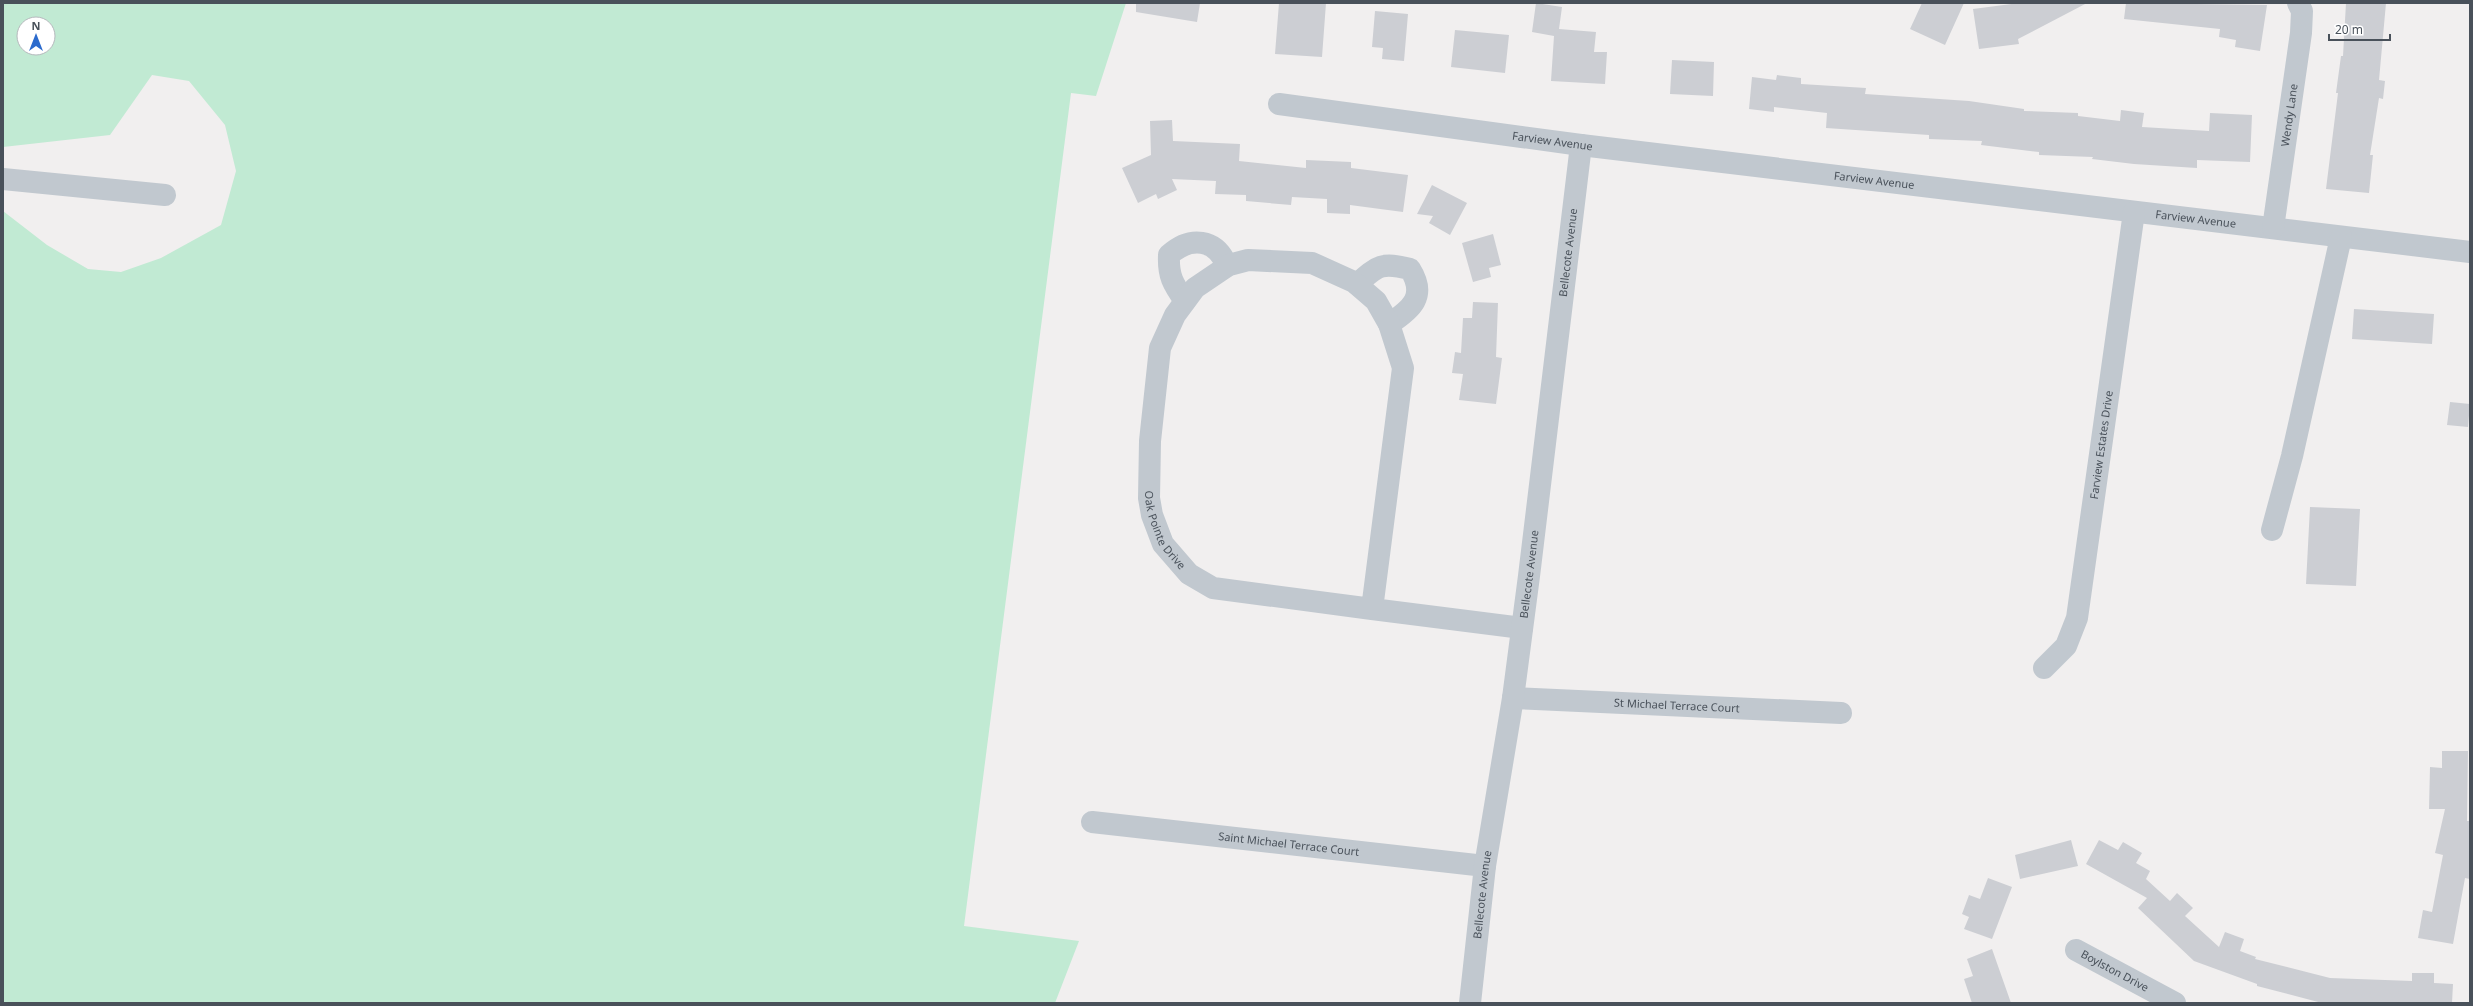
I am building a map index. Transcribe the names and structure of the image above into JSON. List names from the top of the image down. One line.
{"streets":{"street":["Wendy Lane","Farview Avenue","Bellecote Avenue","Farview Estates Drive","Oak Pointe Drive","St Michael Terrace Court","Saint Michael Terrace Court","Boylston Drive"]},"crossings":[["Wendy Lane","Farview Avenue"],["Farview Avenue","Bellecote Avenue"],["Farview Avenue","Farview Estates Drive"],["Bellecote Avenue","Oak Pointe Drive"],["Bellecote Avenue","St Michael Terrace Court"],["Bellecote Avenue","Saint Michael Terrace Court"]],"scale_bar":"20 m","north":"top"}
